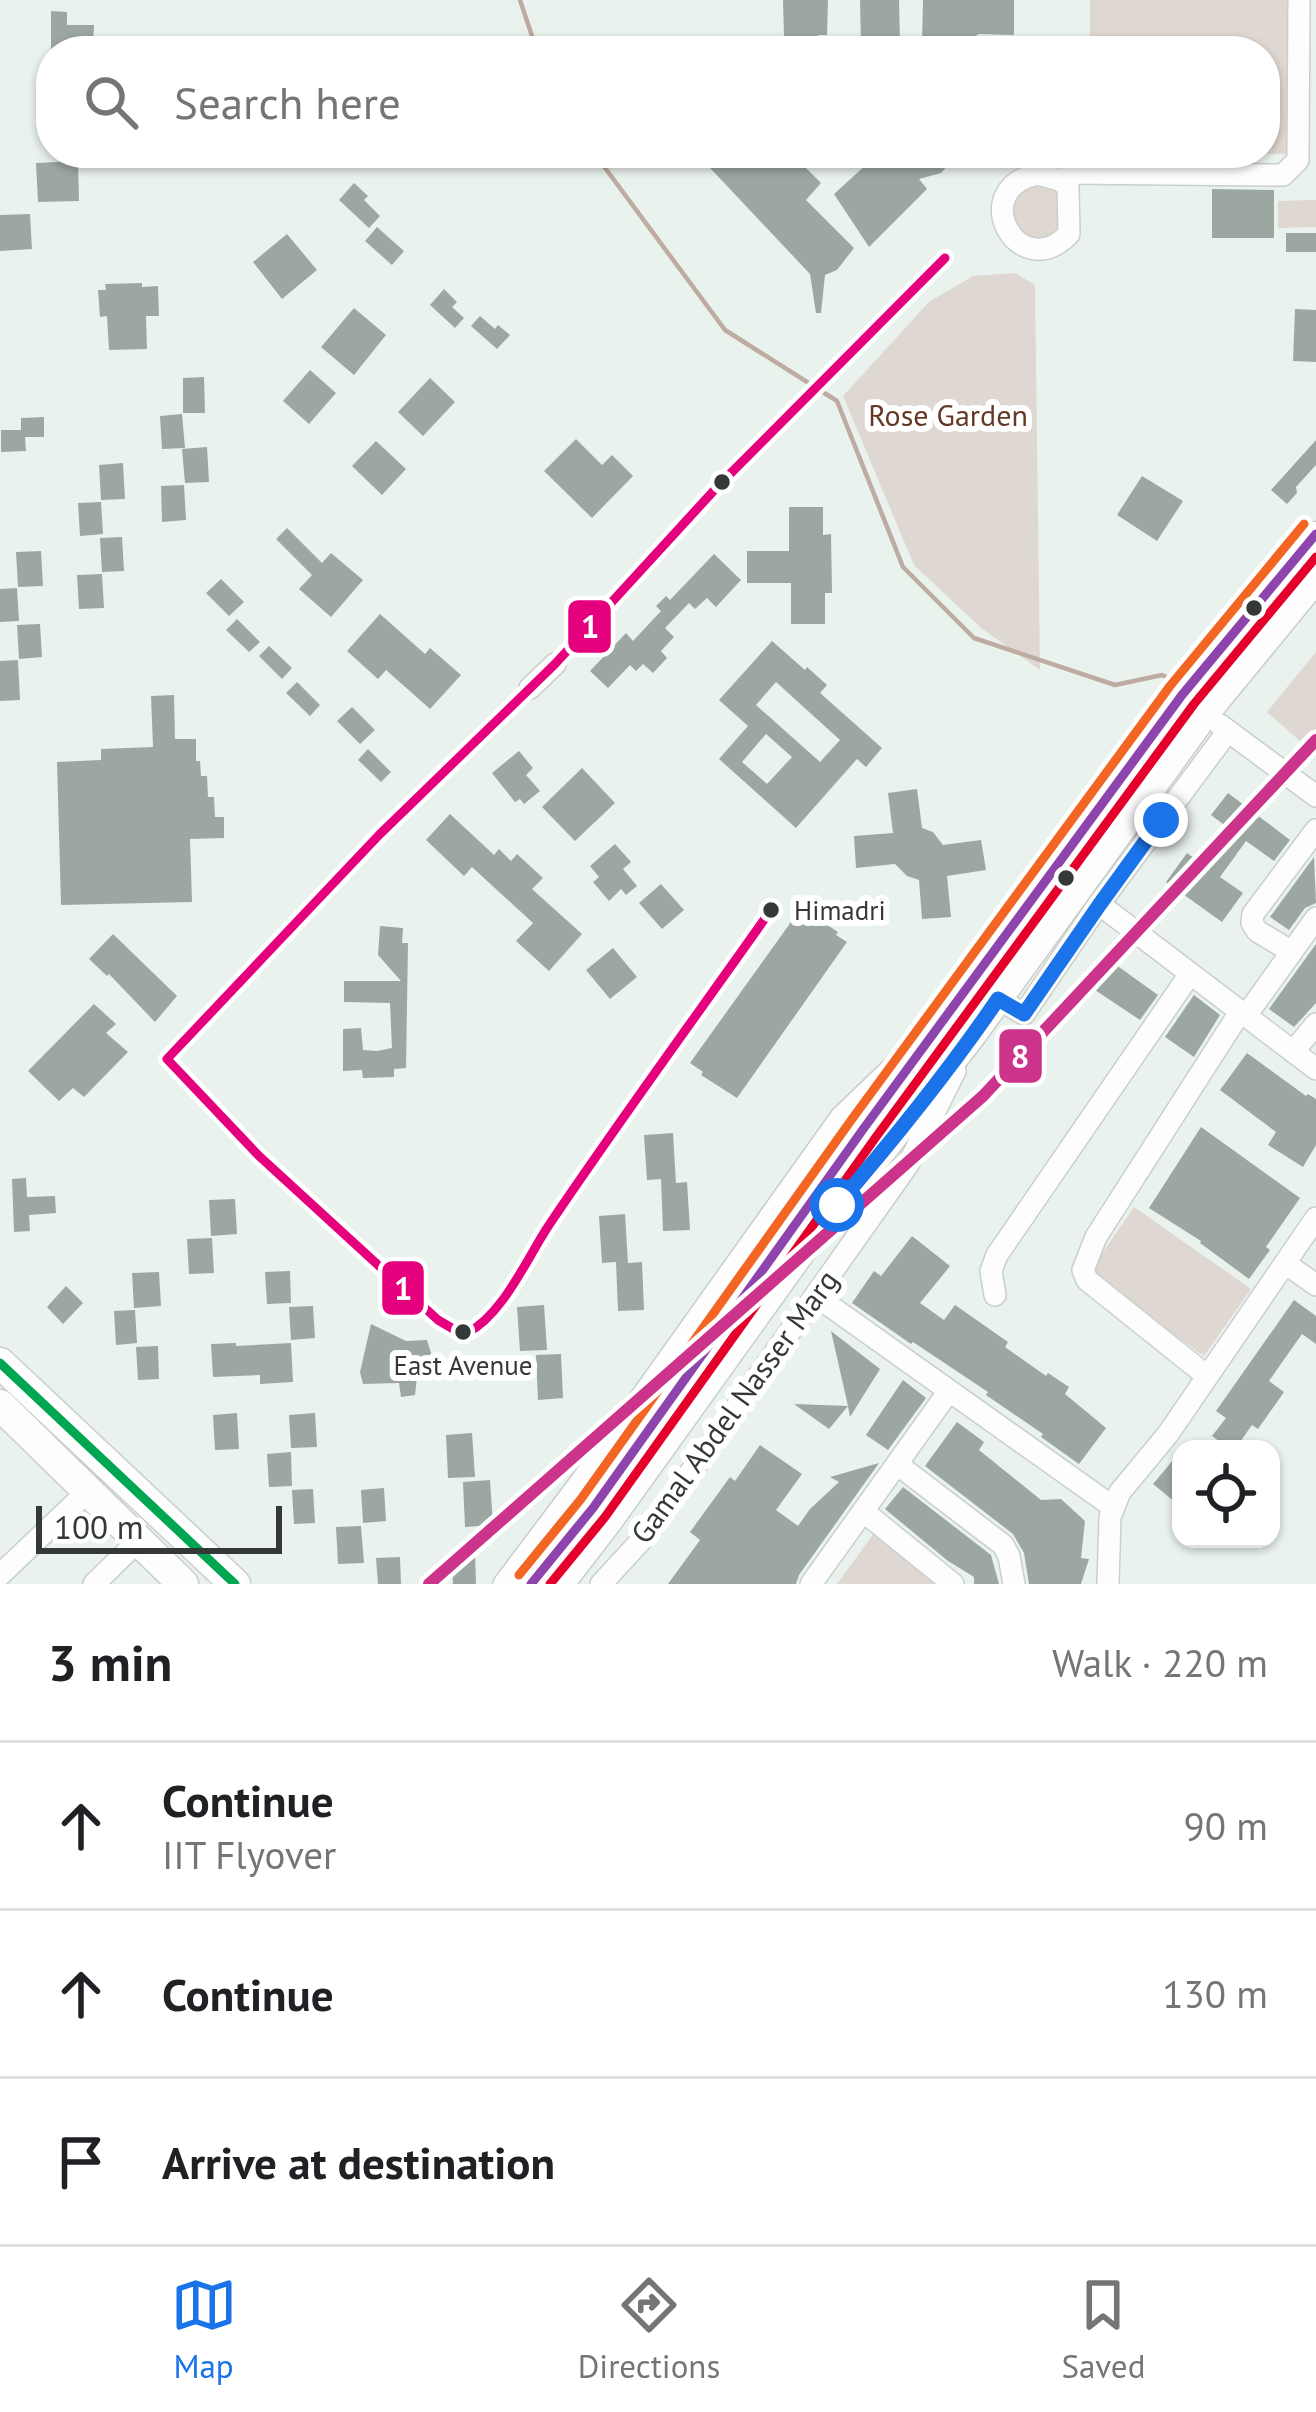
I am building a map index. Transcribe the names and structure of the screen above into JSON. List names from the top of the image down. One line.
{"streets":{"street":["Gamal Abdel Nasser Marg"]},"parks":["Rose Garden"],"places":["Himadri","East Avenue"],"lines":["transit line 1","transit line 8"],"scale_bar":"100 m","page":{"search":"Search here","scale":"100 m","heading":["3 min","Walk · 220 m"],"list":[["Continue","IIT Flyover","90 m"],["Continue","130 m"],"Arrive at destination"],"nav":["Map","Directions","Saved"]}}
